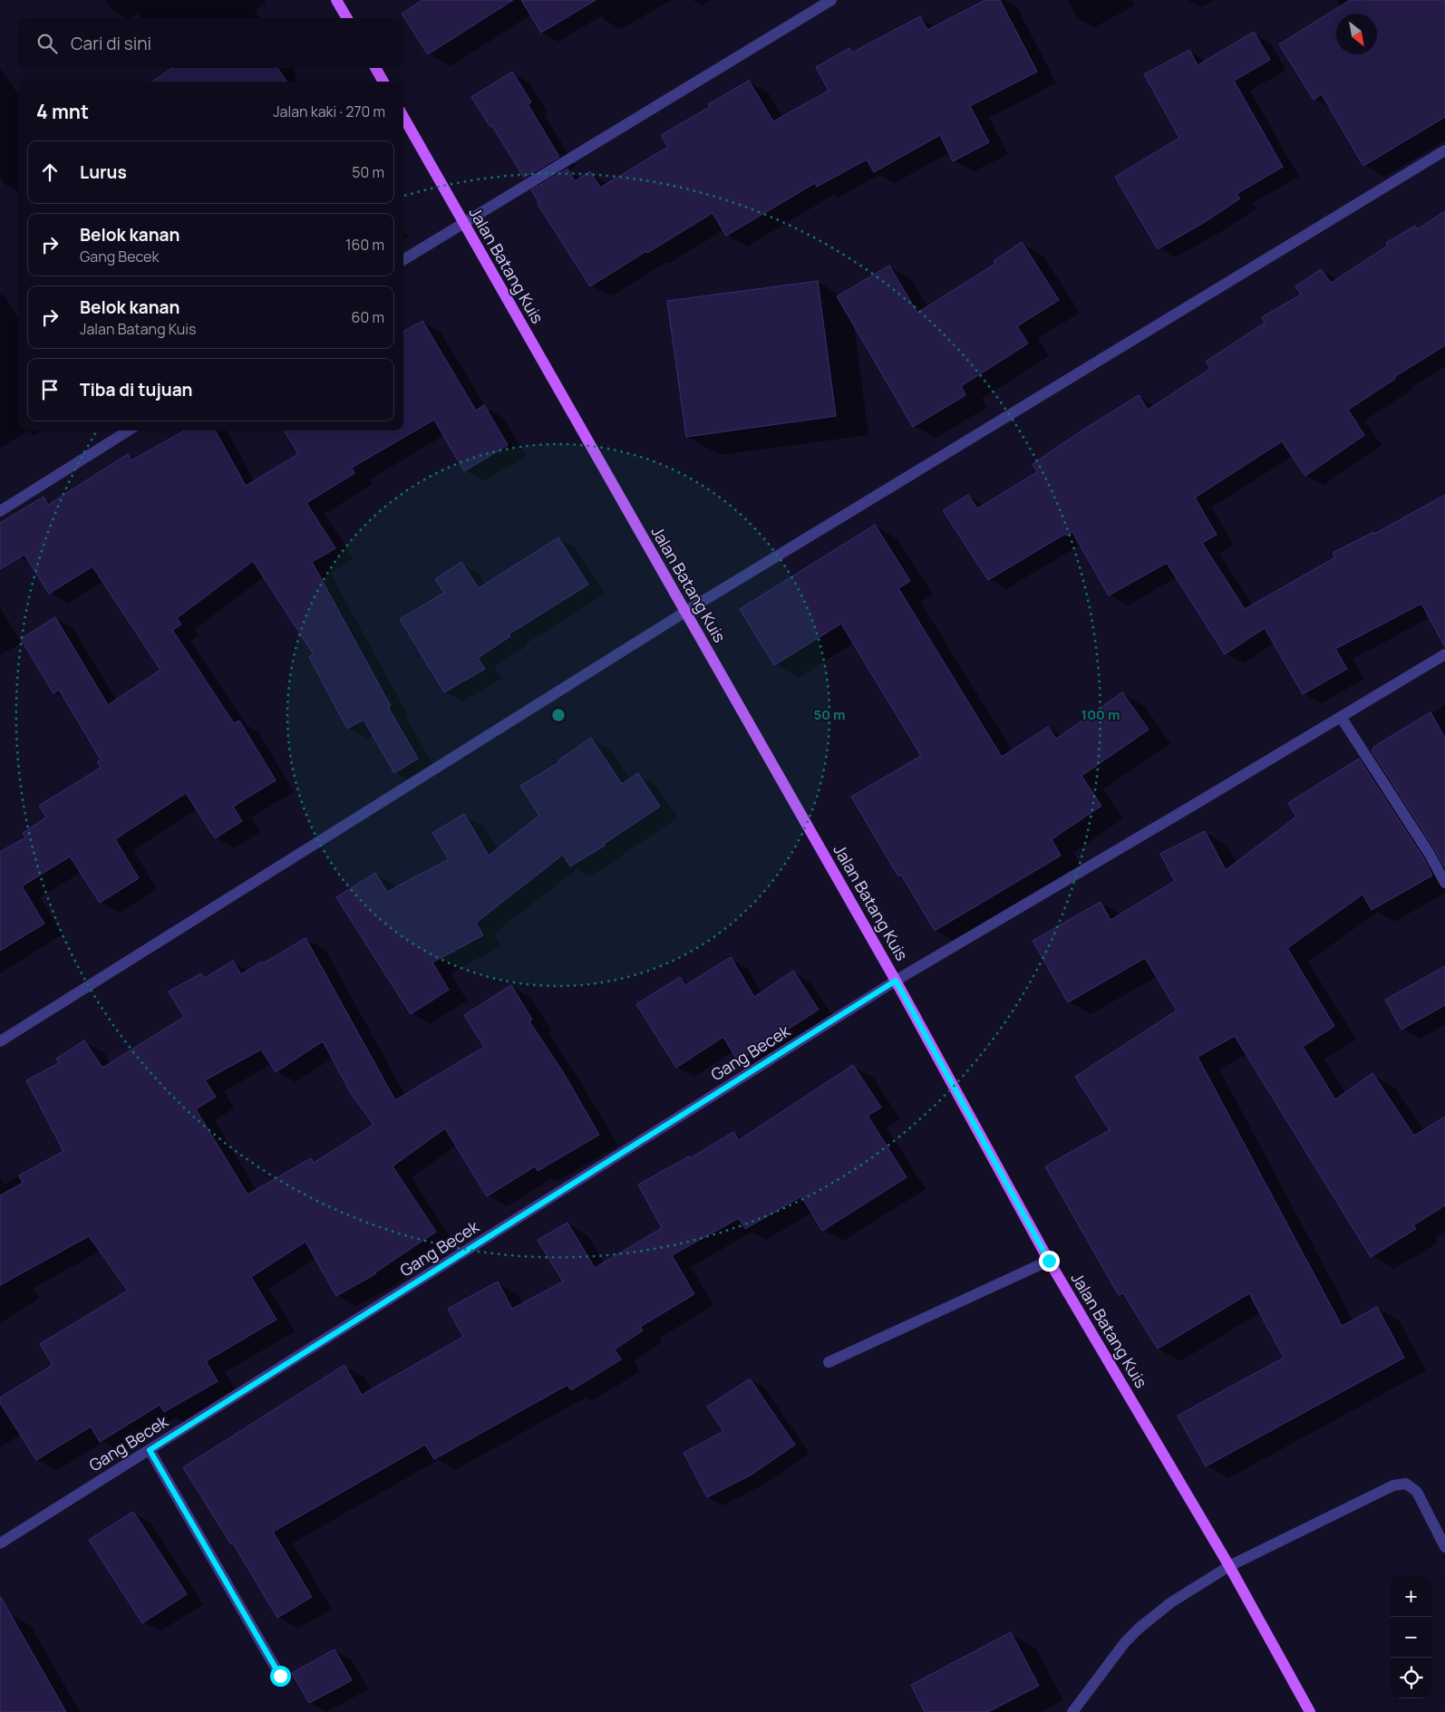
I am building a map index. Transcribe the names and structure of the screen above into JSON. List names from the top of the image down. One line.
{"streets":{"main road":["Jalan Batang Kuis"],"street":["Gang Becek"]},"crossings":[["Jalan Batang Kuis","Gang Becek"]],"north":"bottom right","page":{"search":"Cari di sini","heading":["4 mnt","Jalan kaki · 270 m"],"list":[["Lurus","50 m"],["Belok kanan","Gang Becek","160 m"],["Belok kanan","Jalan Batang Kuis","60 m"],"Tiba di tujuan"],"map_buttons":["+","−"]},"rings":["50 m","100 m"]}
